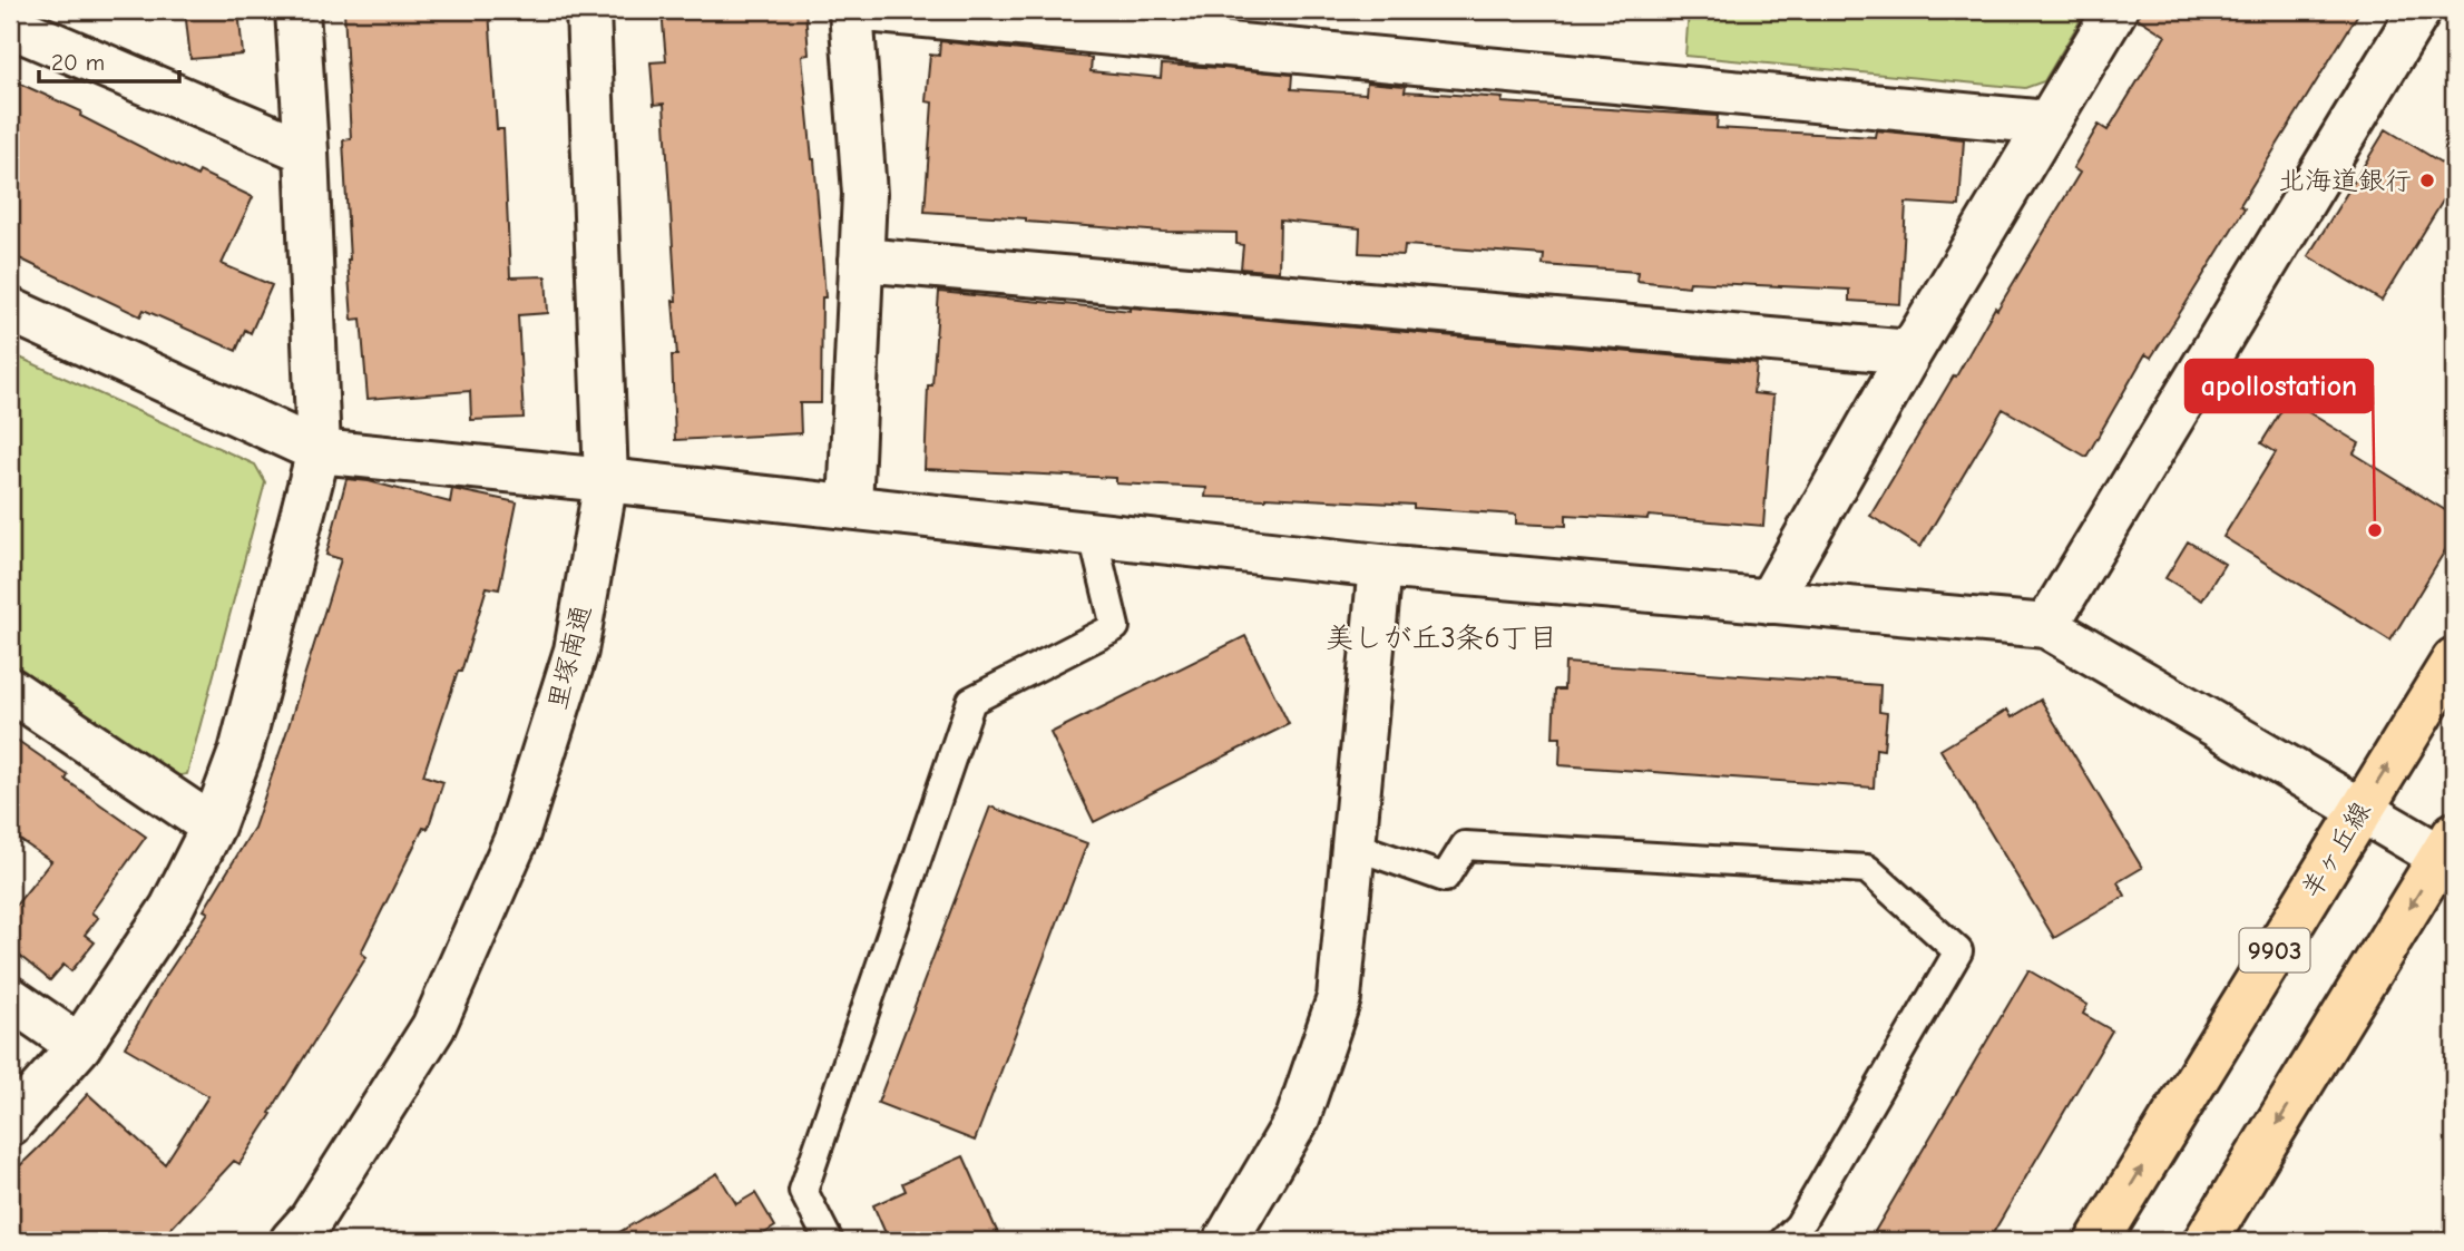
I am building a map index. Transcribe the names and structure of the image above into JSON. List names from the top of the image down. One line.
{"streets":{"main road":["羊ヶ丘線","9903"],"street":["里塚南通"]},"districts":["美しが丘3条6丁目"],"places":["北海道銀行","apollostation"],"scale_bar":"20 m"}
